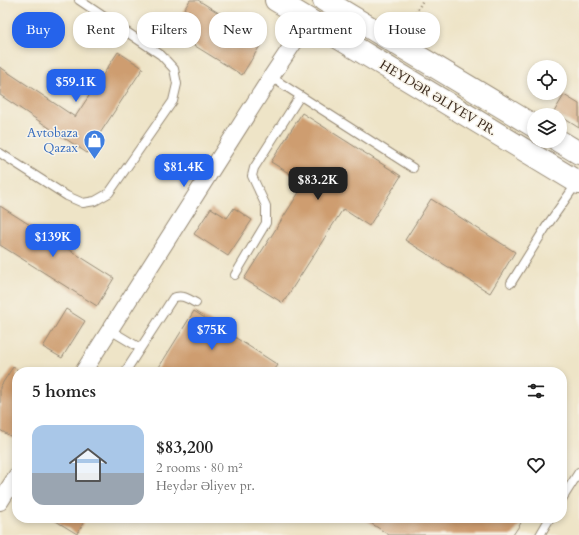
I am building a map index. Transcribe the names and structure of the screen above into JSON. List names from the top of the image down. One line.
{"streets":{"main road":["HEYDƏR ƏLIYEV PR."]},"places":{"shop":["Avtobaza Qazax"]},"page":{"chip":["Buy","Rent","Filters","New","Apartment","House"],"price":["$59.1K","$81.4K","$83.2K","$139K","$75K"],"heading":"5 homes","list":[{"name":"$83,200","note":"2 rooms · 80 m² · Heydər Əliyev pr."}]}}
